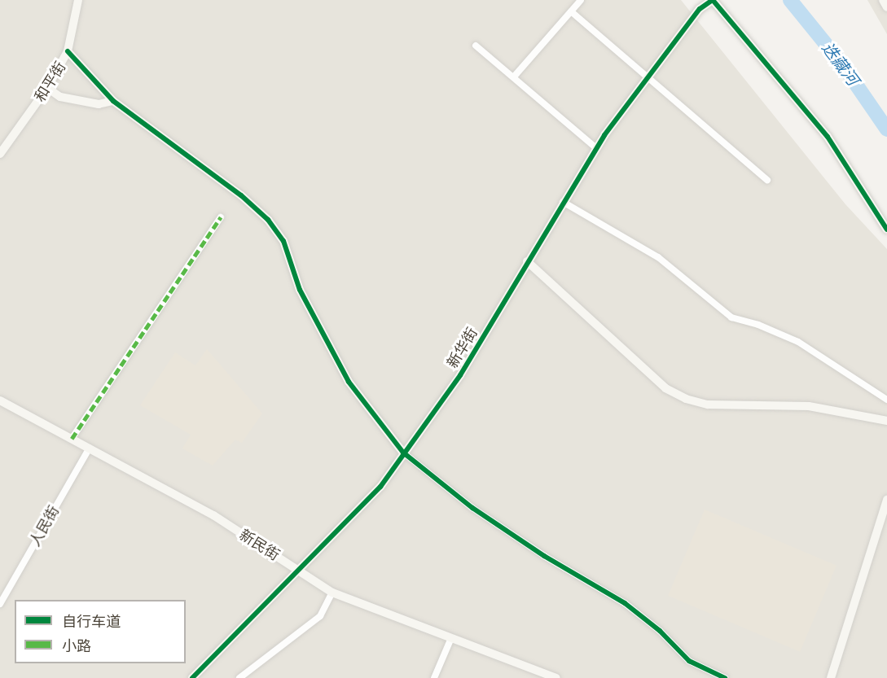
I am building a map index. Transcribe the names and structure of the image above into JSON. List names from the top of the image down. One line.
{"streets":{"street":["和平街","新华街","人民街","新民街"]},"crossings":[["新华街","新民街"],["人民街","新民街"]],"water":["迭藏河"],"legend":["自行车道","小路"]}
